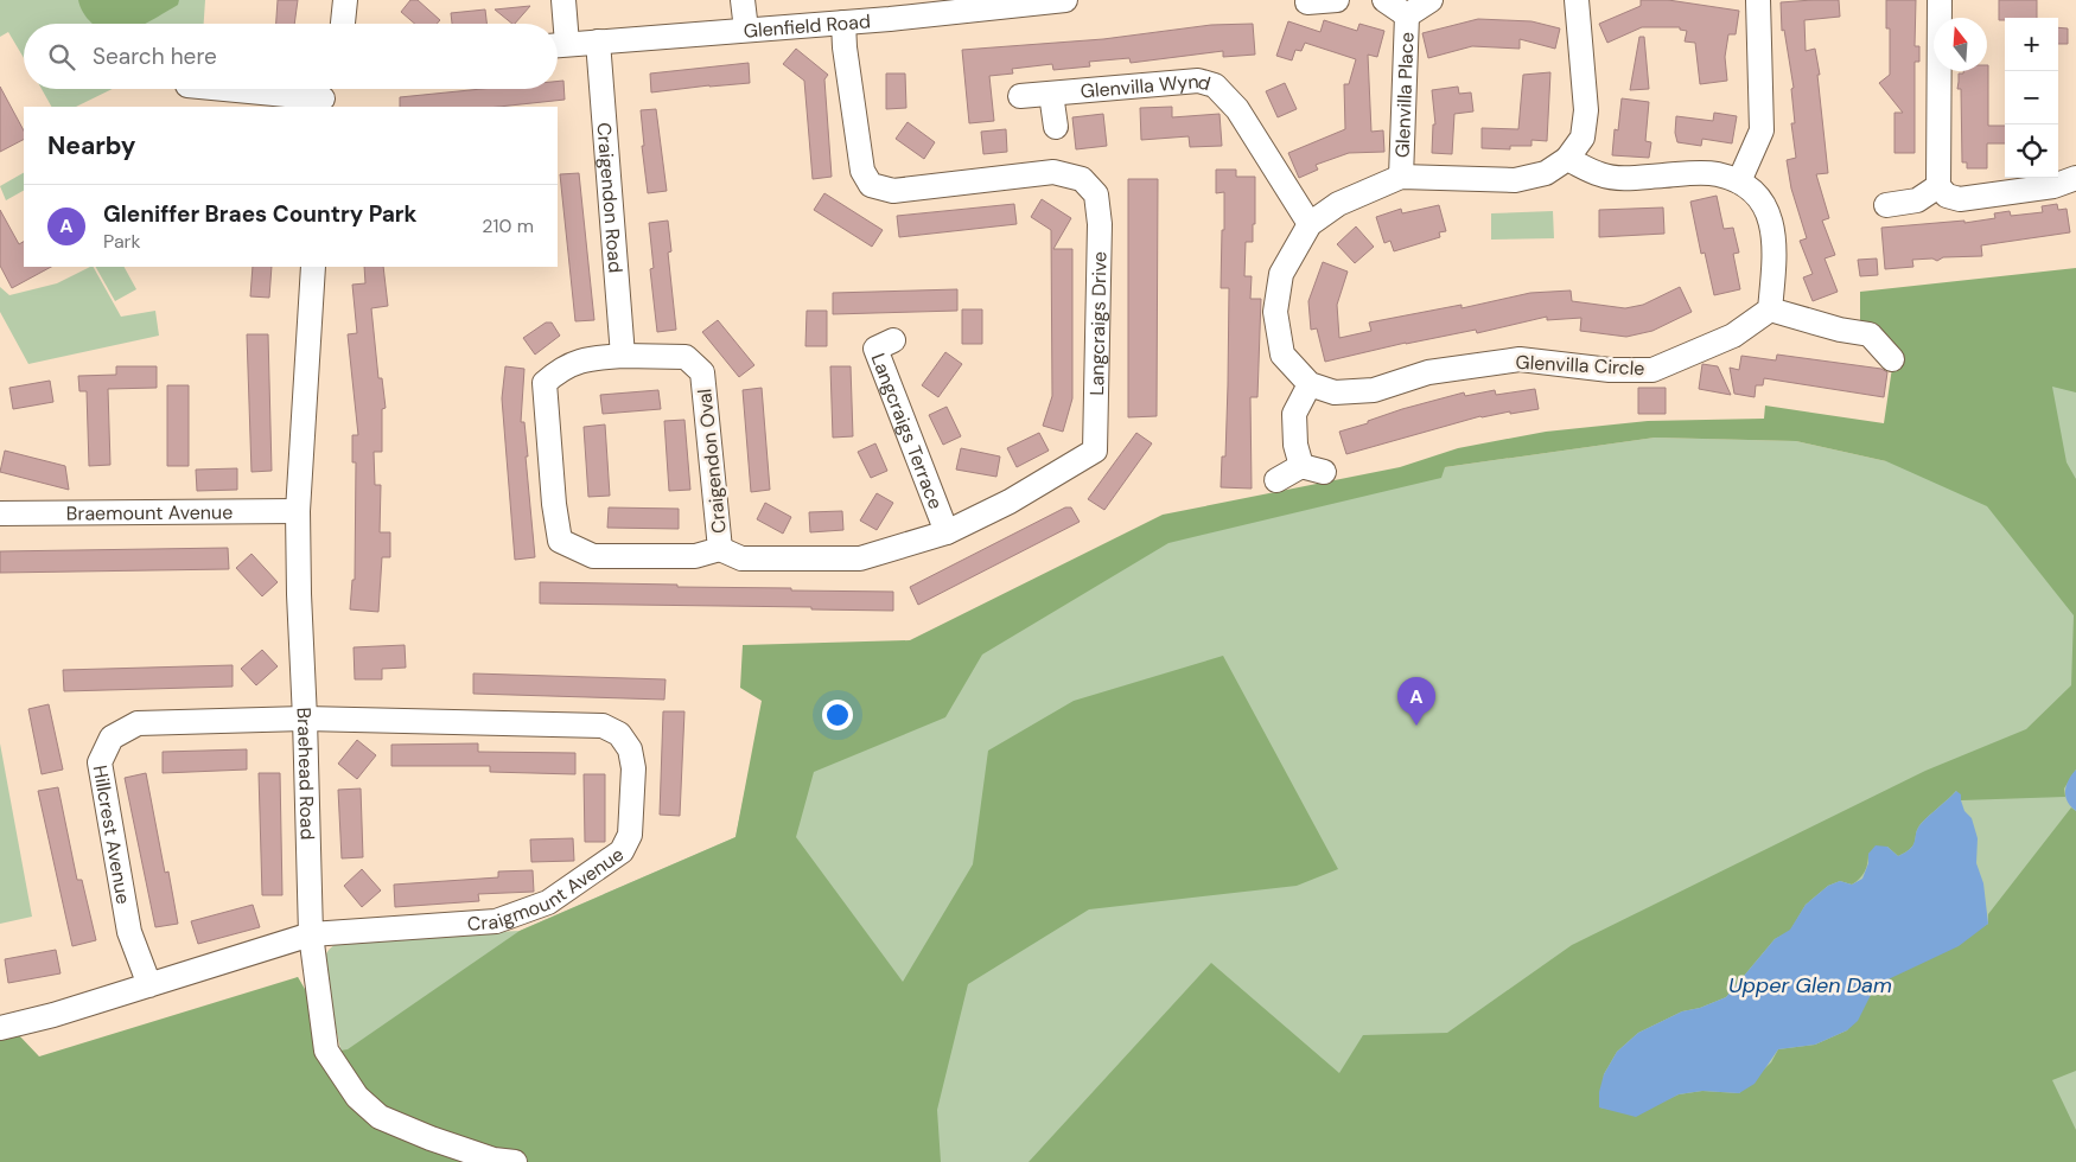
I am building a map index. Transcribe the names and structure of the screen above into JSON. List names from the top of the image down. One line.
{"streets":{"street":["Glenfield Road","Glenvilla Wynd","Glenvilla Place","Craigendon Road","Langcraigs Drive","Glenvilla Circle","Langcraigs Terrace","Craigendon Oval","Braemount Avenue","Braehead Road","Hillcrest Avenue","Craigmount Avenue"]},"crossings":[["Glenfield Road","Craigendon Road"],["Glenfield Road","Langcraigs Drive"],["Craigendon Road","Craigendon Oval"],["Langcraigs Drive","Langcraigs Terrace"],["Langcraigs Drive","Craigendon Oval"],["Braemount Avenue","Braehead Road"],["Braehead Road","Hillcrest Avenue"],["Braehead Road","Craigmount Avenue"],["Hillcrest Avenue","Craigmount Avenue"]],"water":["Upper Glen Dam"],"north":"top","page":{"map_buttons":["+","−"],"search":"Search here","heading":"Nearby","list":[{"mark":"A","name":"Gleniffer Braes Country Park","note":"Park","value":"210 m"}],"pins":"A"}}
